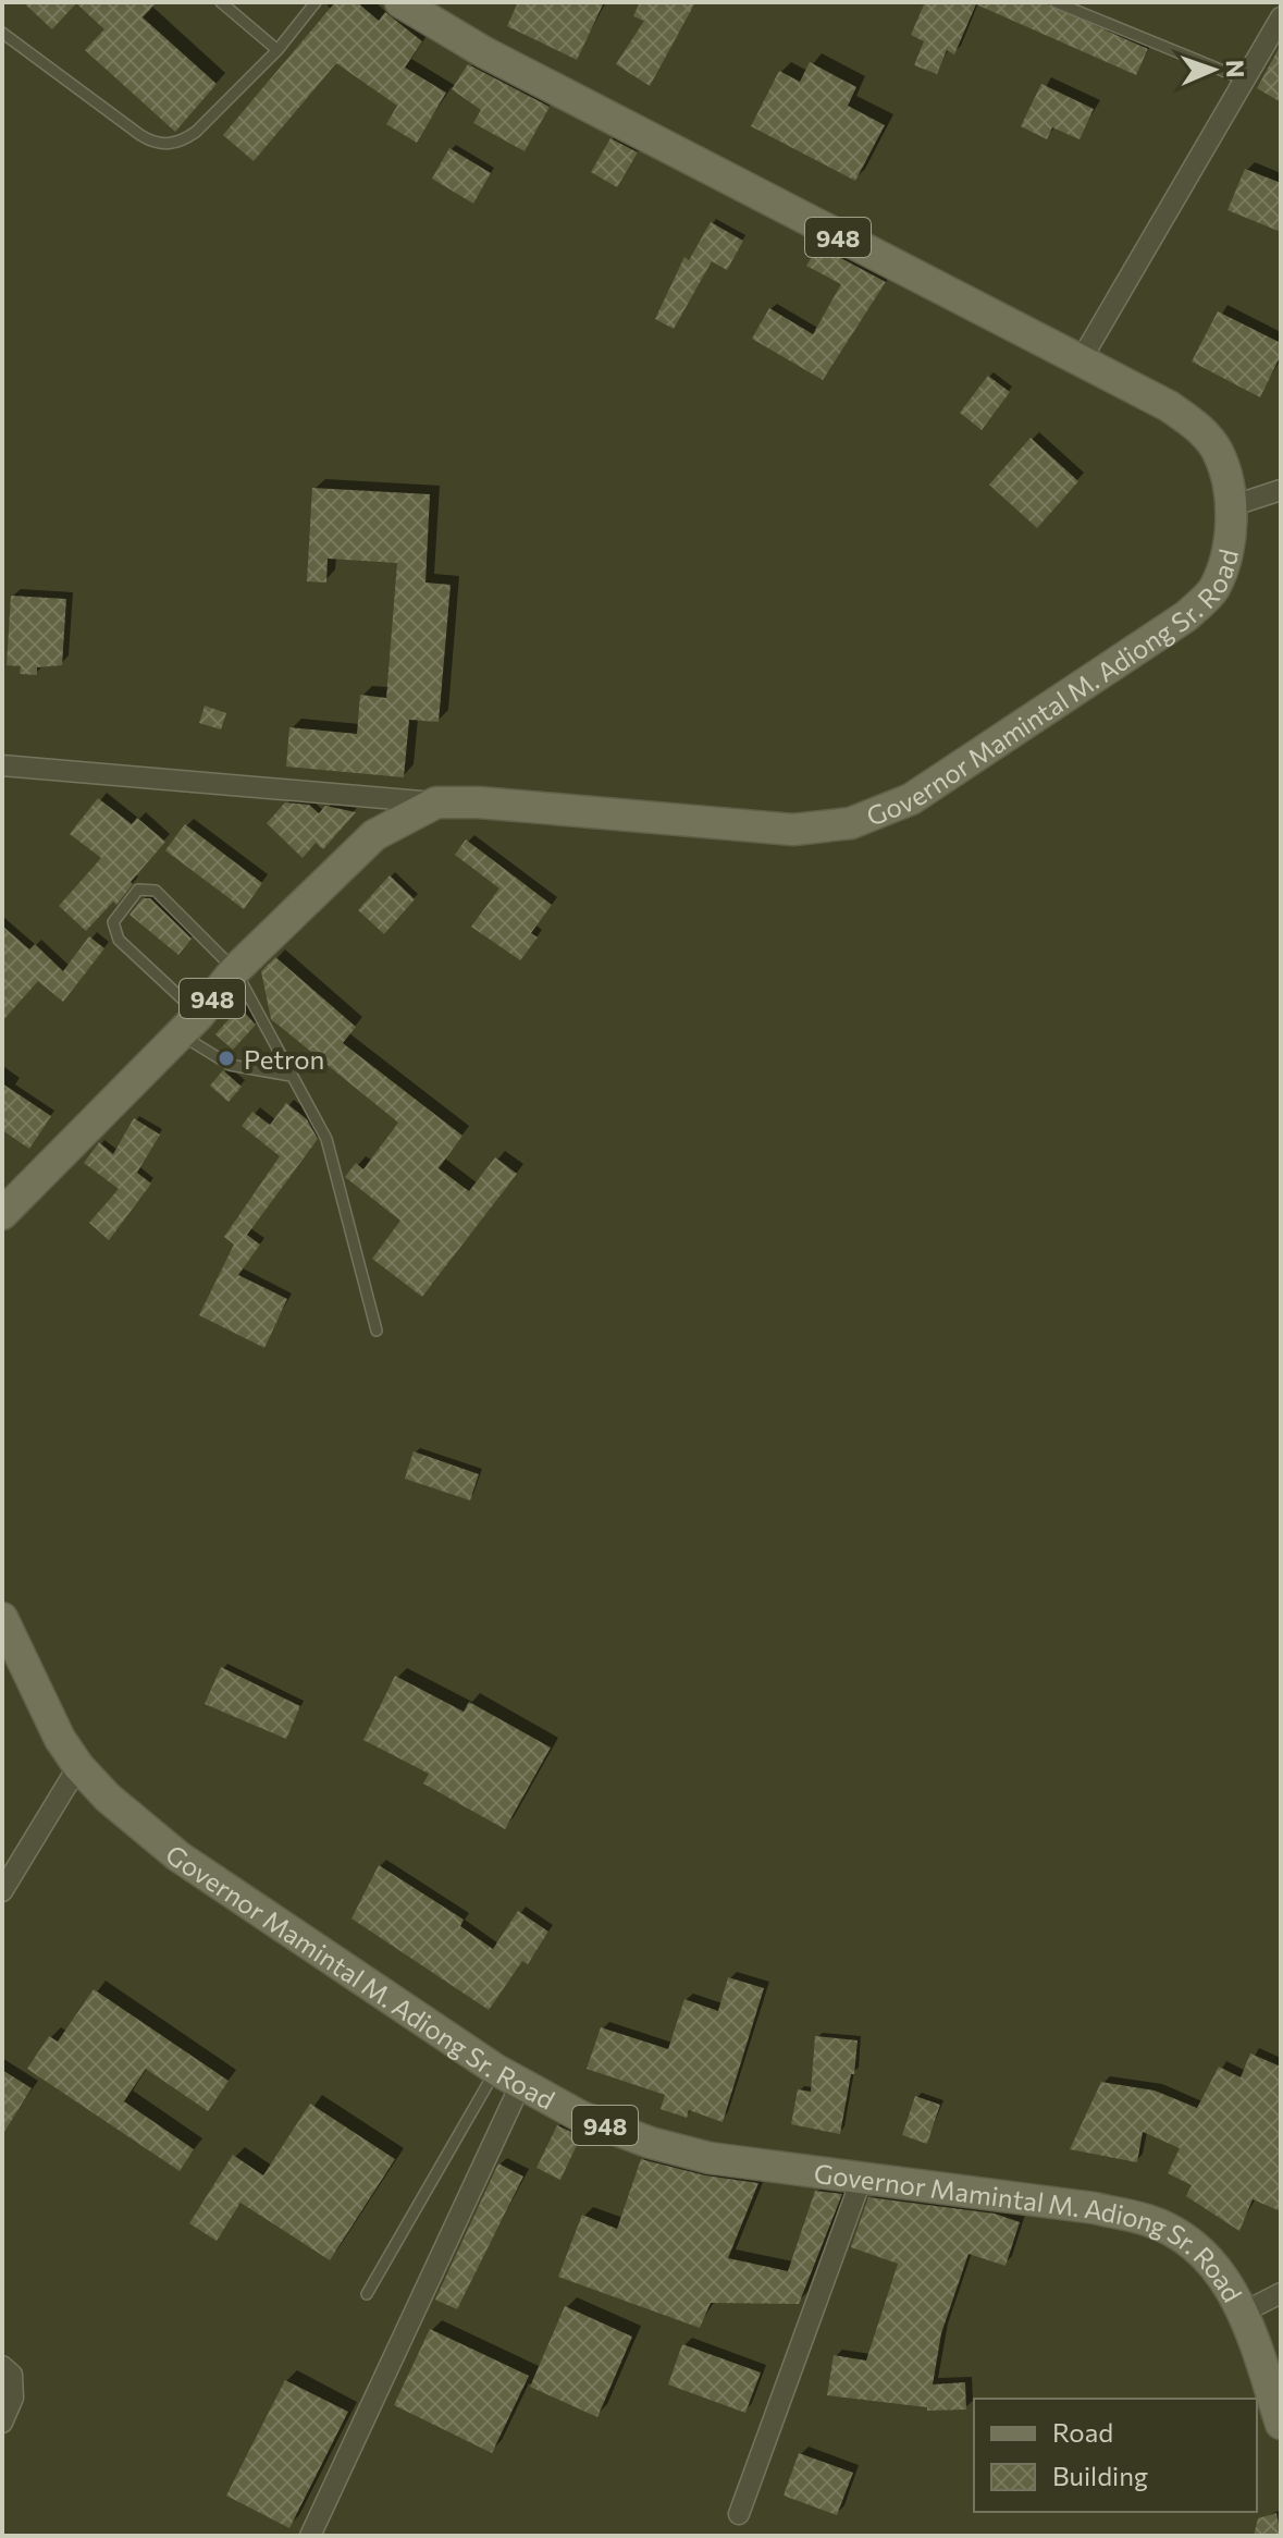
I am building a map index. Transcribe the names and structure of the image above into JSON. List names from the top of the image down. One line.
{"streets":{"main road":["948","Governor Mamintal M. Adiong Sr. Road"]},"crossings":[["948","Governor Mamintal M. Adiong Sr. Road"]],"places":["Petron"],"legend":["Road","Building"],"north":"right"}
